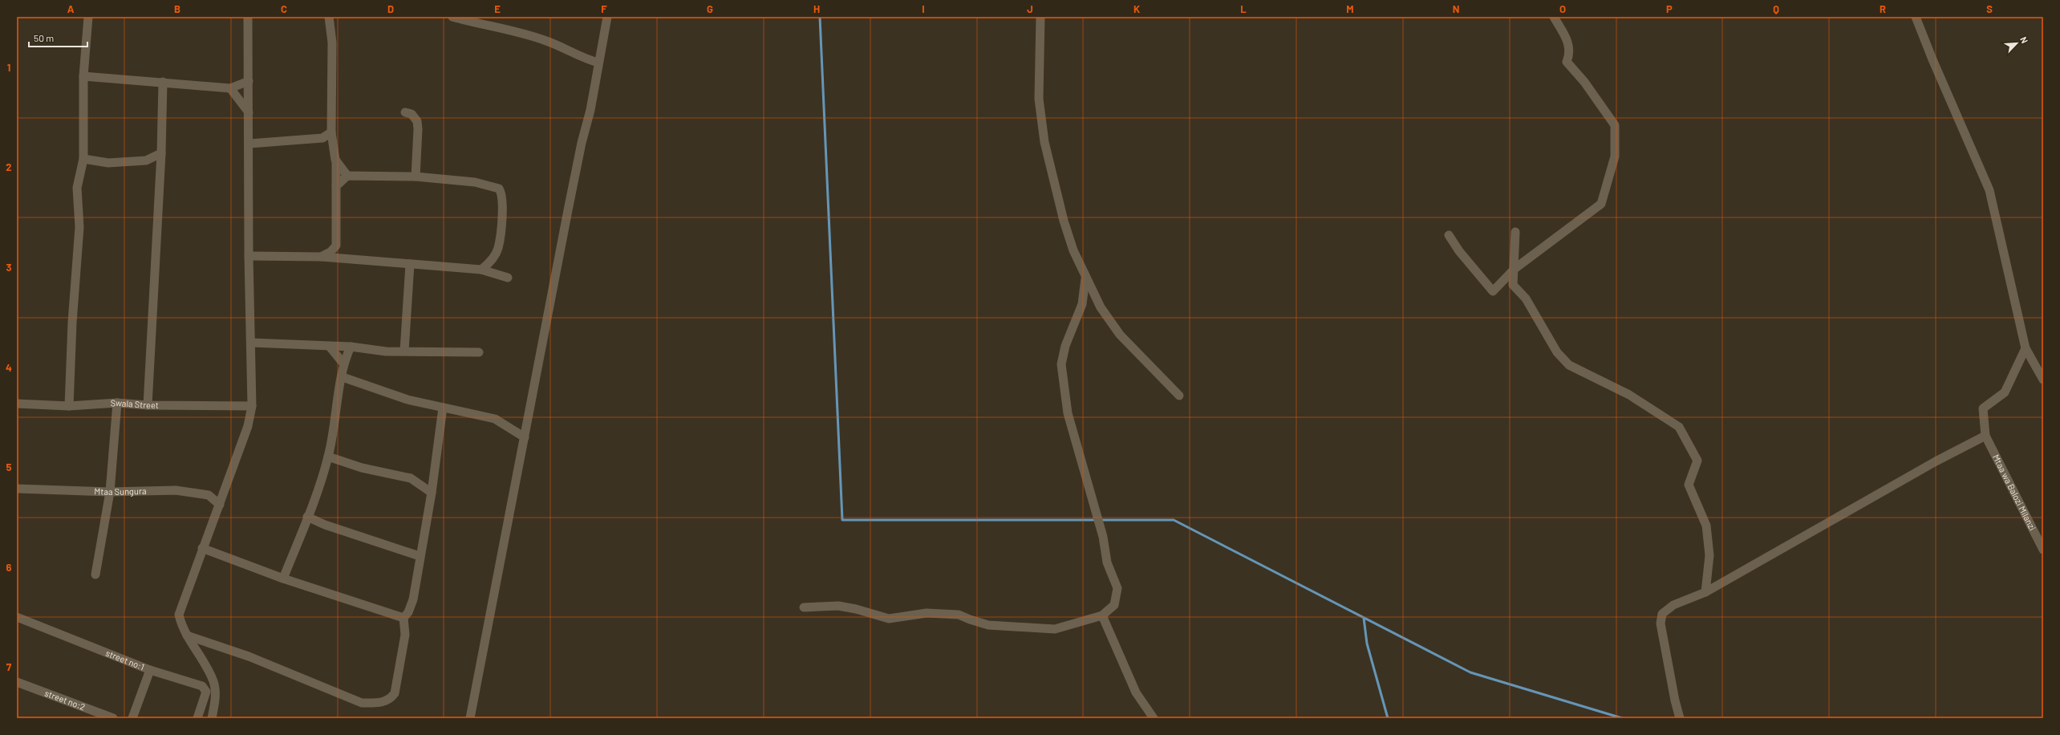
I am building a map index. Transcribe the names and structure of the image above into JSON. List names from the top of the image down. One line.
{"streets":{"street":["Swala Street","Mtaa Sungura","Mtaa wa Balozi Milanzi","street no:1","street no:2"]},"scale_bar":"50 m","north":"top right","grid":{"columns":["A","B","C","D","E","F","G","H","I","J","K","L","M","N","O","P","Q","R","S"],"rows":["1","2","3","4","5","6","7"]}}
